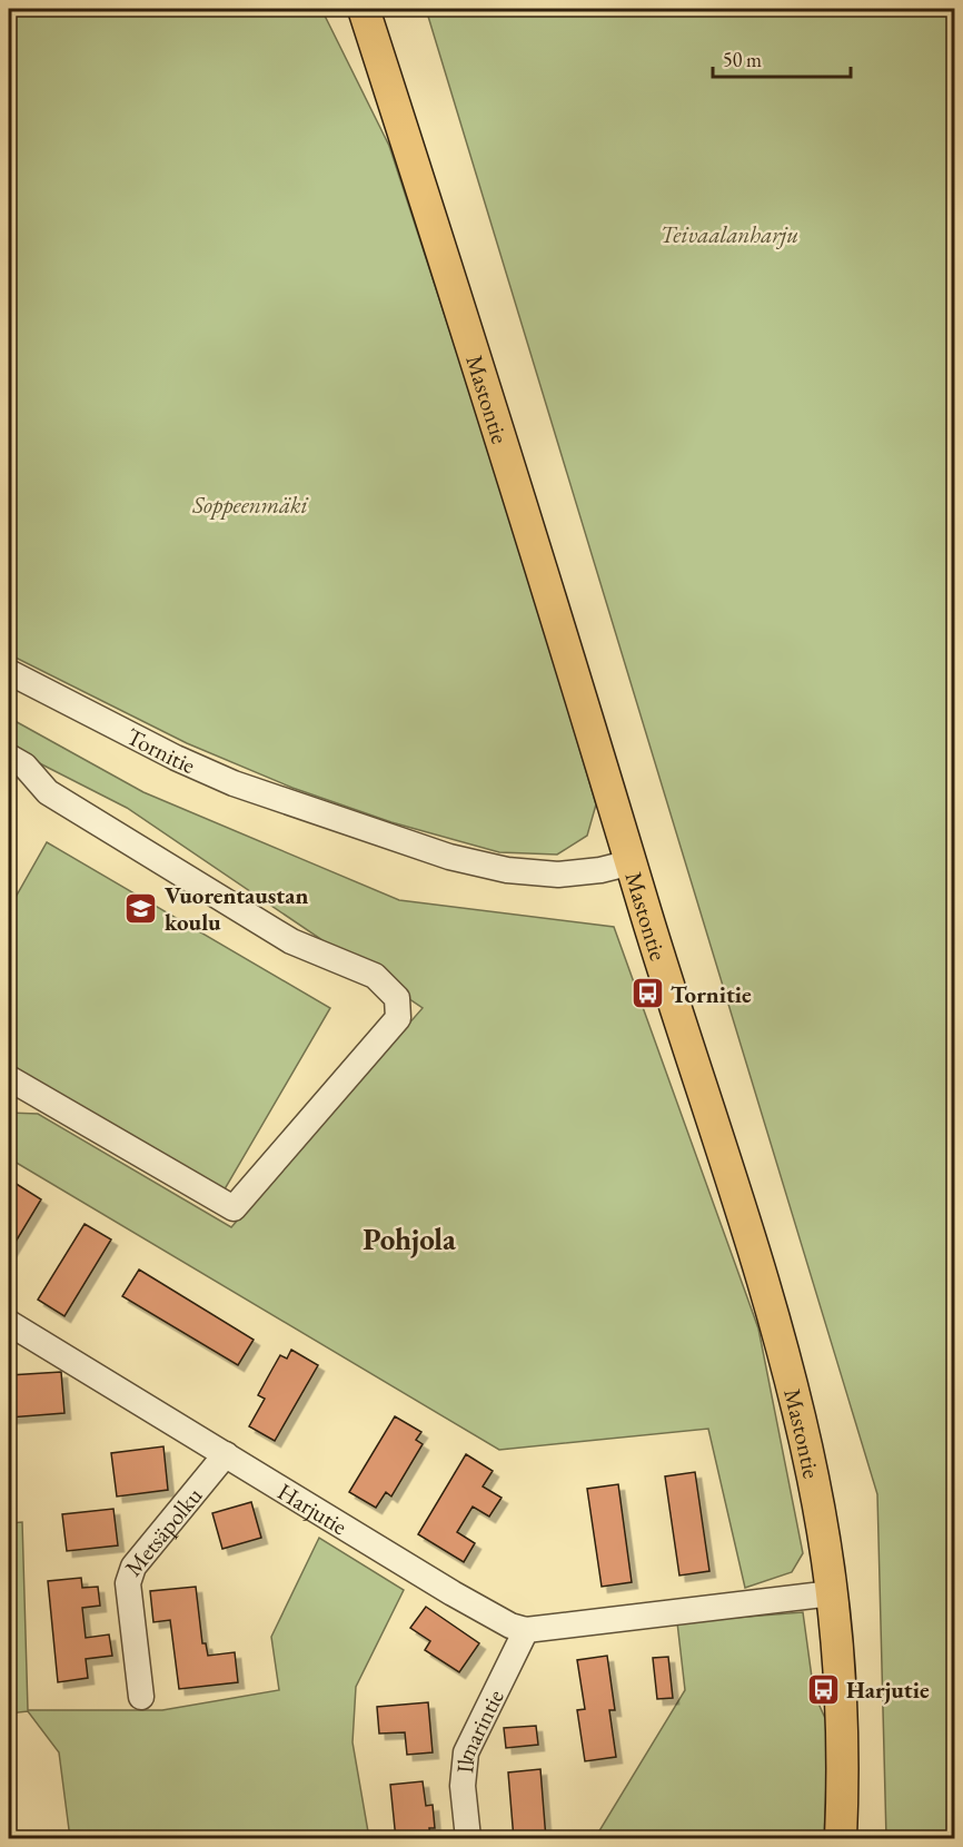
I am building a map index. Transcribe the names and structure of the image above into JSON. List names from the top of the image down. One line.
{"streets":{"main road":["Mastontie"],"street":["Tornitie","Harjutie","Metsäpolku","Ilmarintie"]},"crossings":[["Mastontie","Tornitie"],["Mastontie","Harjutie"],["Harjutie","Metsäpolku"],["Harjutie","Ilmarintie"]],"districts":["Pohjola"],"parks":["Teivaalanharju","Soppeenmäki"],"places":{"school or university":["Vuorentaustan koulu"],"bus stop":["Tornitie","Harjutie"]},"scale_bar":"50 m"}
